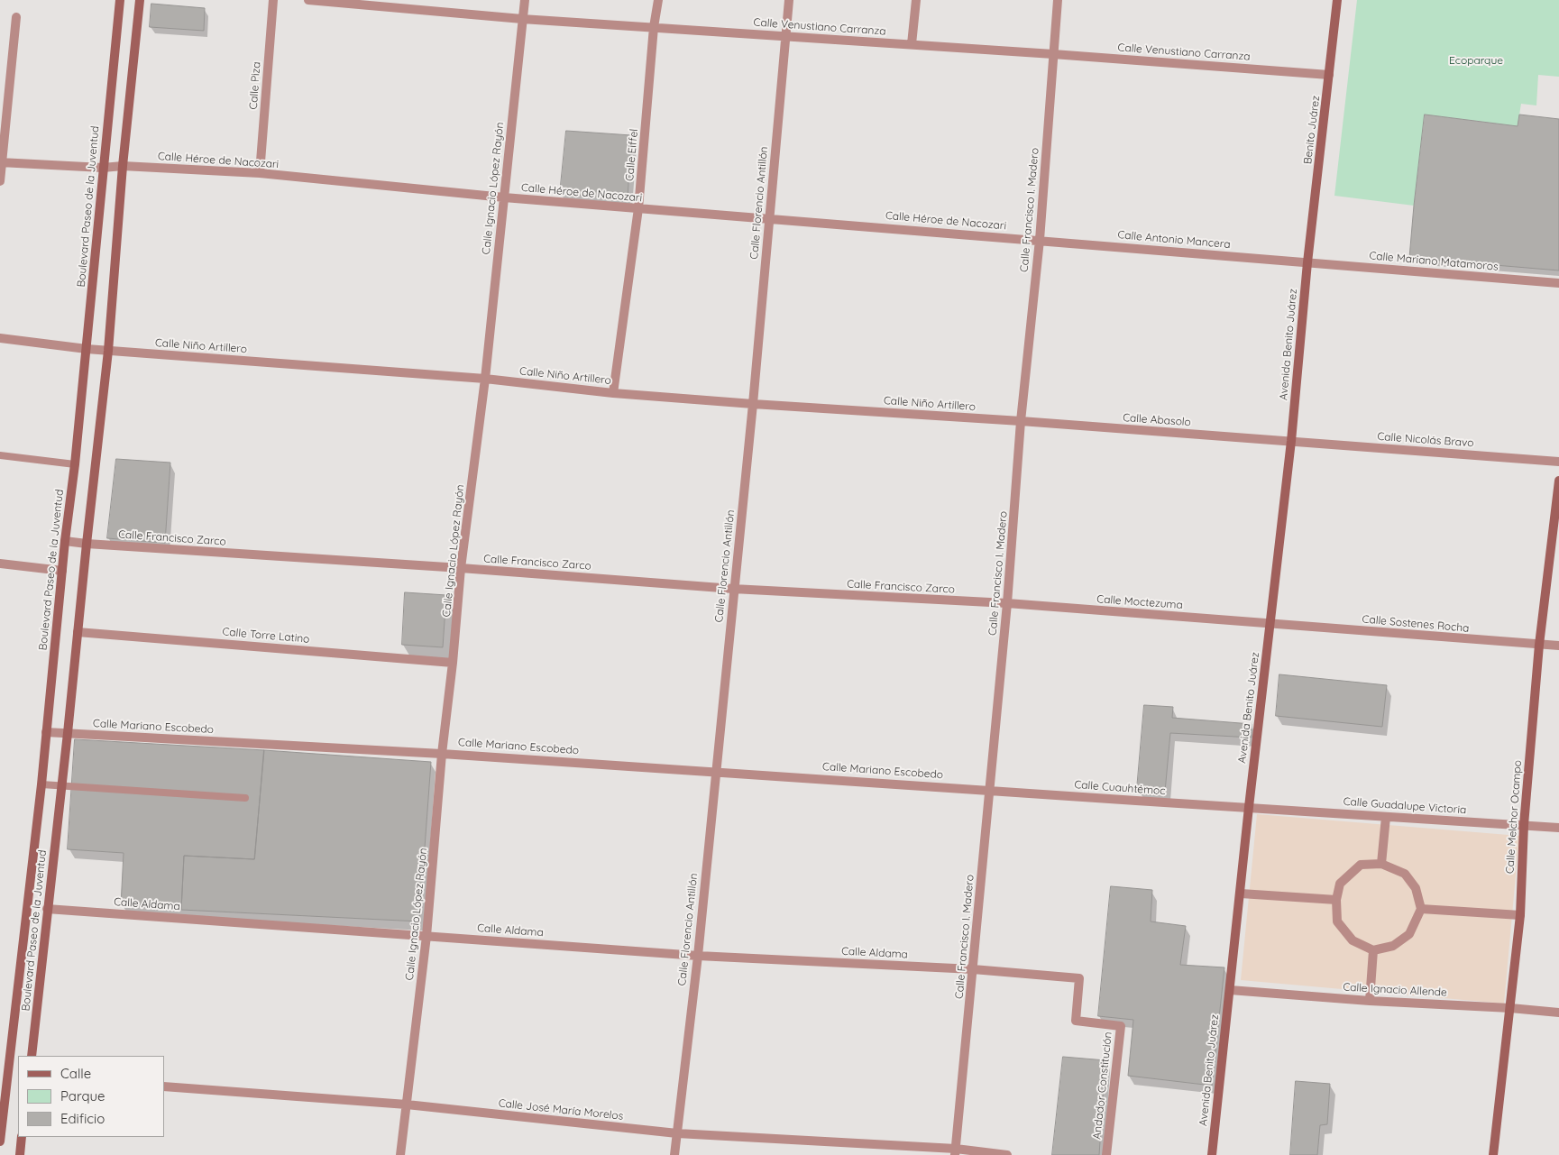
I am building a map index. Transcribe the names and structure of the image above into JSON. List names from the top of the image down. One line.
{"streets":{"main road":["Benito Juárez","Boulevard Paseo de la Juventud","Avenida Benito Juárez","Calle Melchor Ocampo"],"street":["Calle Venustiano Carranza","Calle Piza","Calle Eiffel","Calle Héroe de Nacozari","Calle Ignacio López Rayón","Calle Florencio Antillón","Calle Francisco I. Madero","Calle Antonio Mancera","Calle Mariano Matamoros","Calle Niño Artillero","Calle Abasolo","Calle Nicolás Bravo","Calle Francisco Zarco","Calle Moctezuma","Calle Sostenes Rocha","Calle Torre Latino","Calle Mariano Escobedo","Calle Cuauhtémoc","Calle Guadalupe Victoria","Calle Aldama","Calle Ignacio Allende","Andador Constitución","Calle José María Morelos"]},"crossings":[["Calle Venustiano Carranza","Benito Juárez"],["Calle Venustiano Carranza","Calle Eiffel"],["Calle Venustiano Carranza","Calle Ignacio López Rayón"],["Calle Venustiano Carranza","Calle Florencio Antillón"],["Calle Venustiano Carranza","Calle Francisco I. Madero"],["Calle Piza","Calle Héroe de Nacozari"],["Benito Juárez","Calle Antonio Mancera"],["Benito Juárez","Calle Mariano Matamoros"],["Benito Juárez","Avenida Benito Juárez"],["Calle Eiffel","Calle Héroe de Nacozari"],["Calle Eiffel","Calle Niño Artillero"],["Calle Héroe de Nacozari","Calle Ignacio López Rayón"],["Calle Héroe de Nacozari","Calle Florencio Antillón"],["Calle Héroe de Nacozari","Boulevard Paseo de la Juventud"],["Calle Héroe de Nacozari","Calle Francisco I. Madero"],["Calle Héroe de Nacozari","Calle Antonio Mancera"],["Calle Ignacio López Rayón","Calle Niño Artillero"],["Calle Ignacio López Rayón","Calle Francisco Zarco"],["Calle Ignacio López Rayón","Calle Torre Latino"],["Calle Ignacio López Rayón","Calle Mariano Escobedo"],["Calle Ignacio López Rayón","Calle Aldama"],["Calle Ignacio López Rayón","Calle José María Morelos"],["Calle Florencio Antillón","Calle Niño Artillero"],["Calle Florencio Antillón","Calle Francisco Zarco"],["Calle Florencio Antillón","Calle Mariano Escobedo"],["Calle Florencio Antillón","Calle Aldama"],["Calle Florencio Antillón","Calle José María Morelos"],["Boulevard Paseo de la Juventud","Calle Niño Artillero"],["Boulevard Paseo de la Juventud","Calle Francisco Zarco"],["Boulevard Paseo de la Juventud","Calle Torre Latino"],["Boulevard Paseo de la Juventud","Calle Mariano Escobedo"],["Boulevard Paseo de la Juventud","Calle Aldama"],["Calle Francisco I. Madero","Calle Antonio Mancera"],["Calle Francisco I. Madero","Calle Niño Artillero"],["Calle Francisco I. Madero","Calle Abasolo"],["Calle Francisco I. Madero","Calle Francisco Zarco"],["Calle Francisco I. Madero","Calle Moctezuma"],["Calle Francisco I. Madero","Calle Mariano Escobedo"],["Calle Francisco I. Madero","Calle Cuauhtémoc"],["Calle Francisco I. Madero","Calle Aldama"],["Calle Francisco I. Madero","Calle José María Morelos"],["Calle Antonio Mancera","Calle Mariano Matamoros"],["Calle Antonio Mancera","Avenida Benito Juárez"],["Calle Mariano Matamoros","Avenida Benito Juárez"],["Avenida Benito Juárez","Calle Abasolo"],["Avenida Benito Juárez","Calle Nicolás Bravo"],["Avenida Benito Juárez","Calle Moctezuma"],["Avenida Benito Juárez","Calle Sostenes Rocha"],["Avenida Benito Juárez","Calle Cuauhtémoc"],["Avenida Benito Juárez","Calle Guadalupe Victoria"],["Avenida Benito Juárez","Calle Ignacio Allende"],["Calle Niño Artillero","Calle Abasolo"],["Calle Abasolo","Calle Nicolás Bravo"],["Calle Francisco Zarco","Calle Moctezuma"],["Calle Moctezuma","Calle Sostenes Rocha"],["Calle Sostenes Rocha","Calle Melchor Ocampo"],["Calle Mariano Escobedo","Calle Cuauhtémoc"],["Calle Cuauhtémoc","Calle Guadalupe Victoria"],["Calle Guadalupe Victoria","Calle Melchor Ocampo"],["Calle Melchor Ocampo","Calle Ignacio Allende"],["Calle Aldama","Andador Constitución"]],"parks":["Ecoparque"],"legend":["Calle","Parque","Edificio"]}
